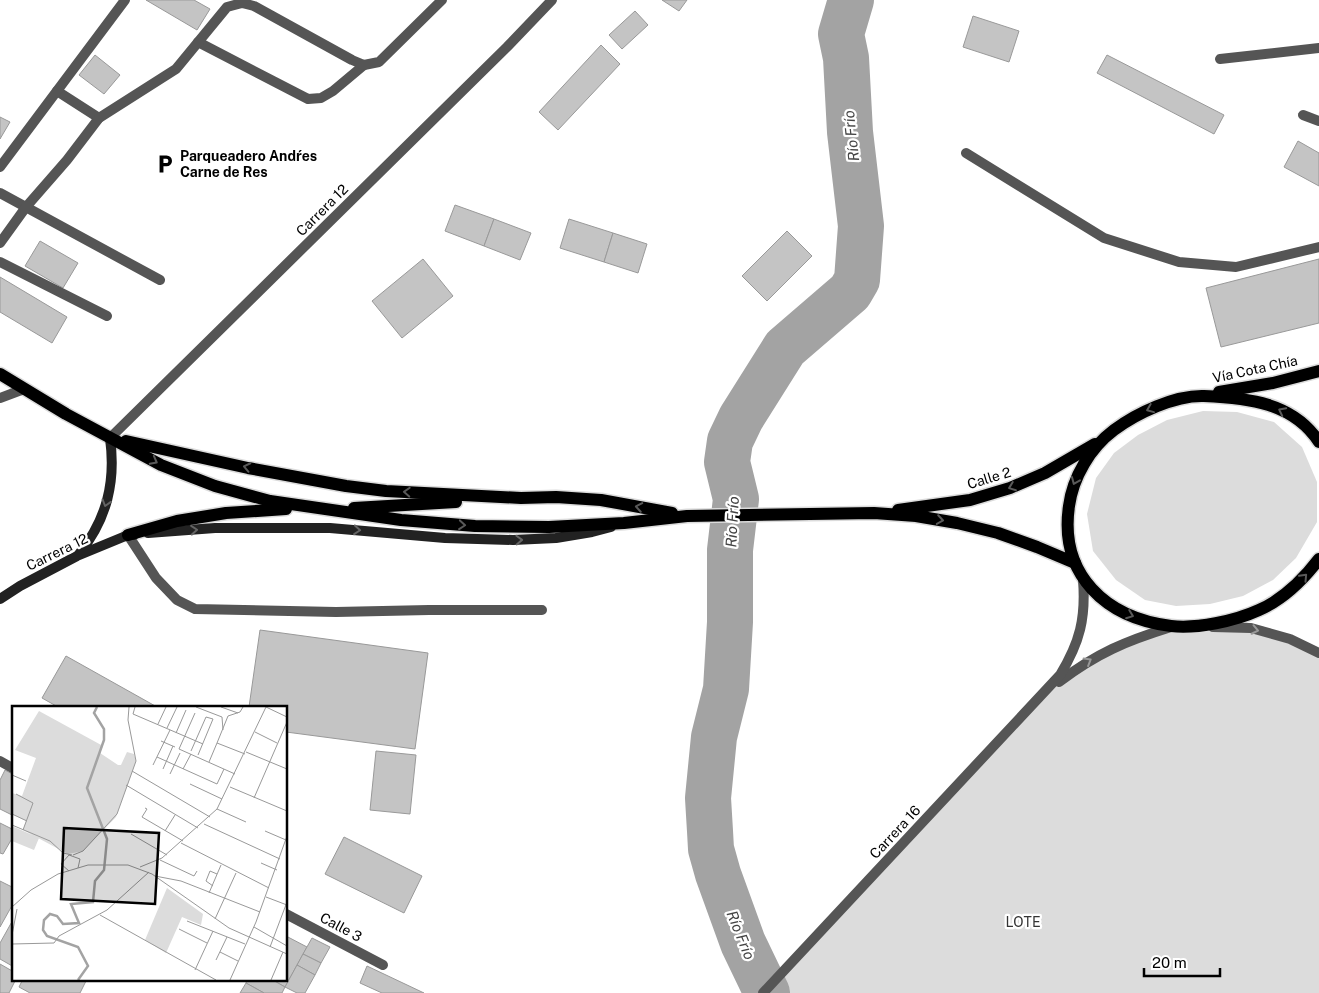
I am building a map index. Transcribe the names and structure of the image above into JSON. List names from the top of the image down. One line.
{"streets":{"main road":["Carrera 12","Vía Cota Chía","Calle 2"],"street":["Carrera 16","Calle 3"]},"water":["Río Frío"],"parks":["LOTE"],"places":{"parking":["Parqueadero Andŕes Carne de Res"]},"scale_bar":"20 m"}
